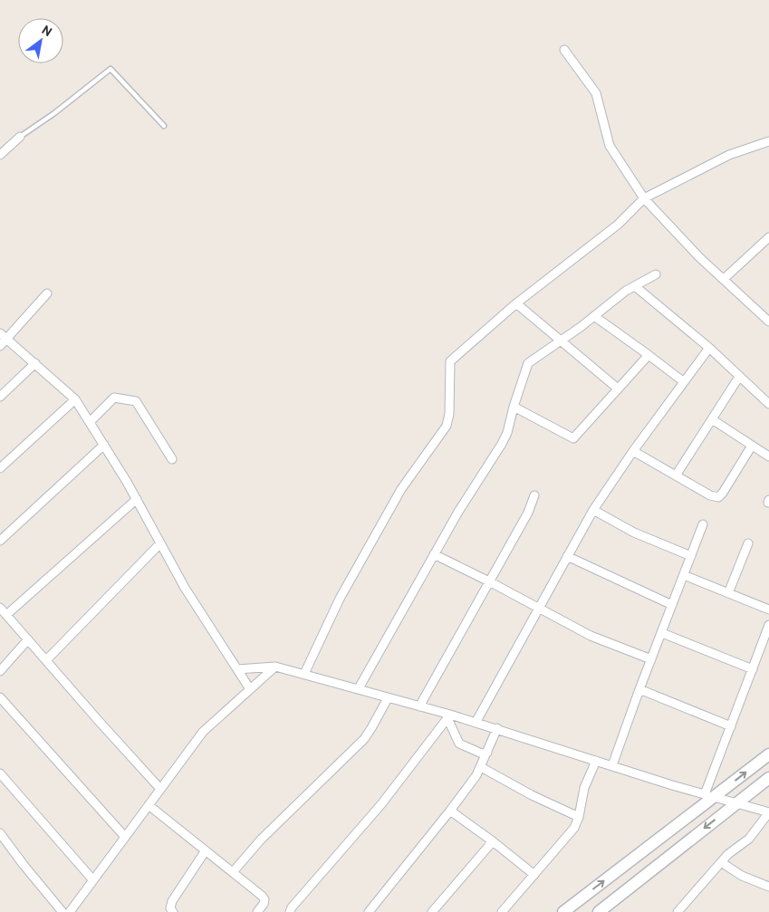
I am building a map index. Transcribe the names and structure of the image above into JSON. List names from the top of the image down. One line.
{"north":"top right"}
